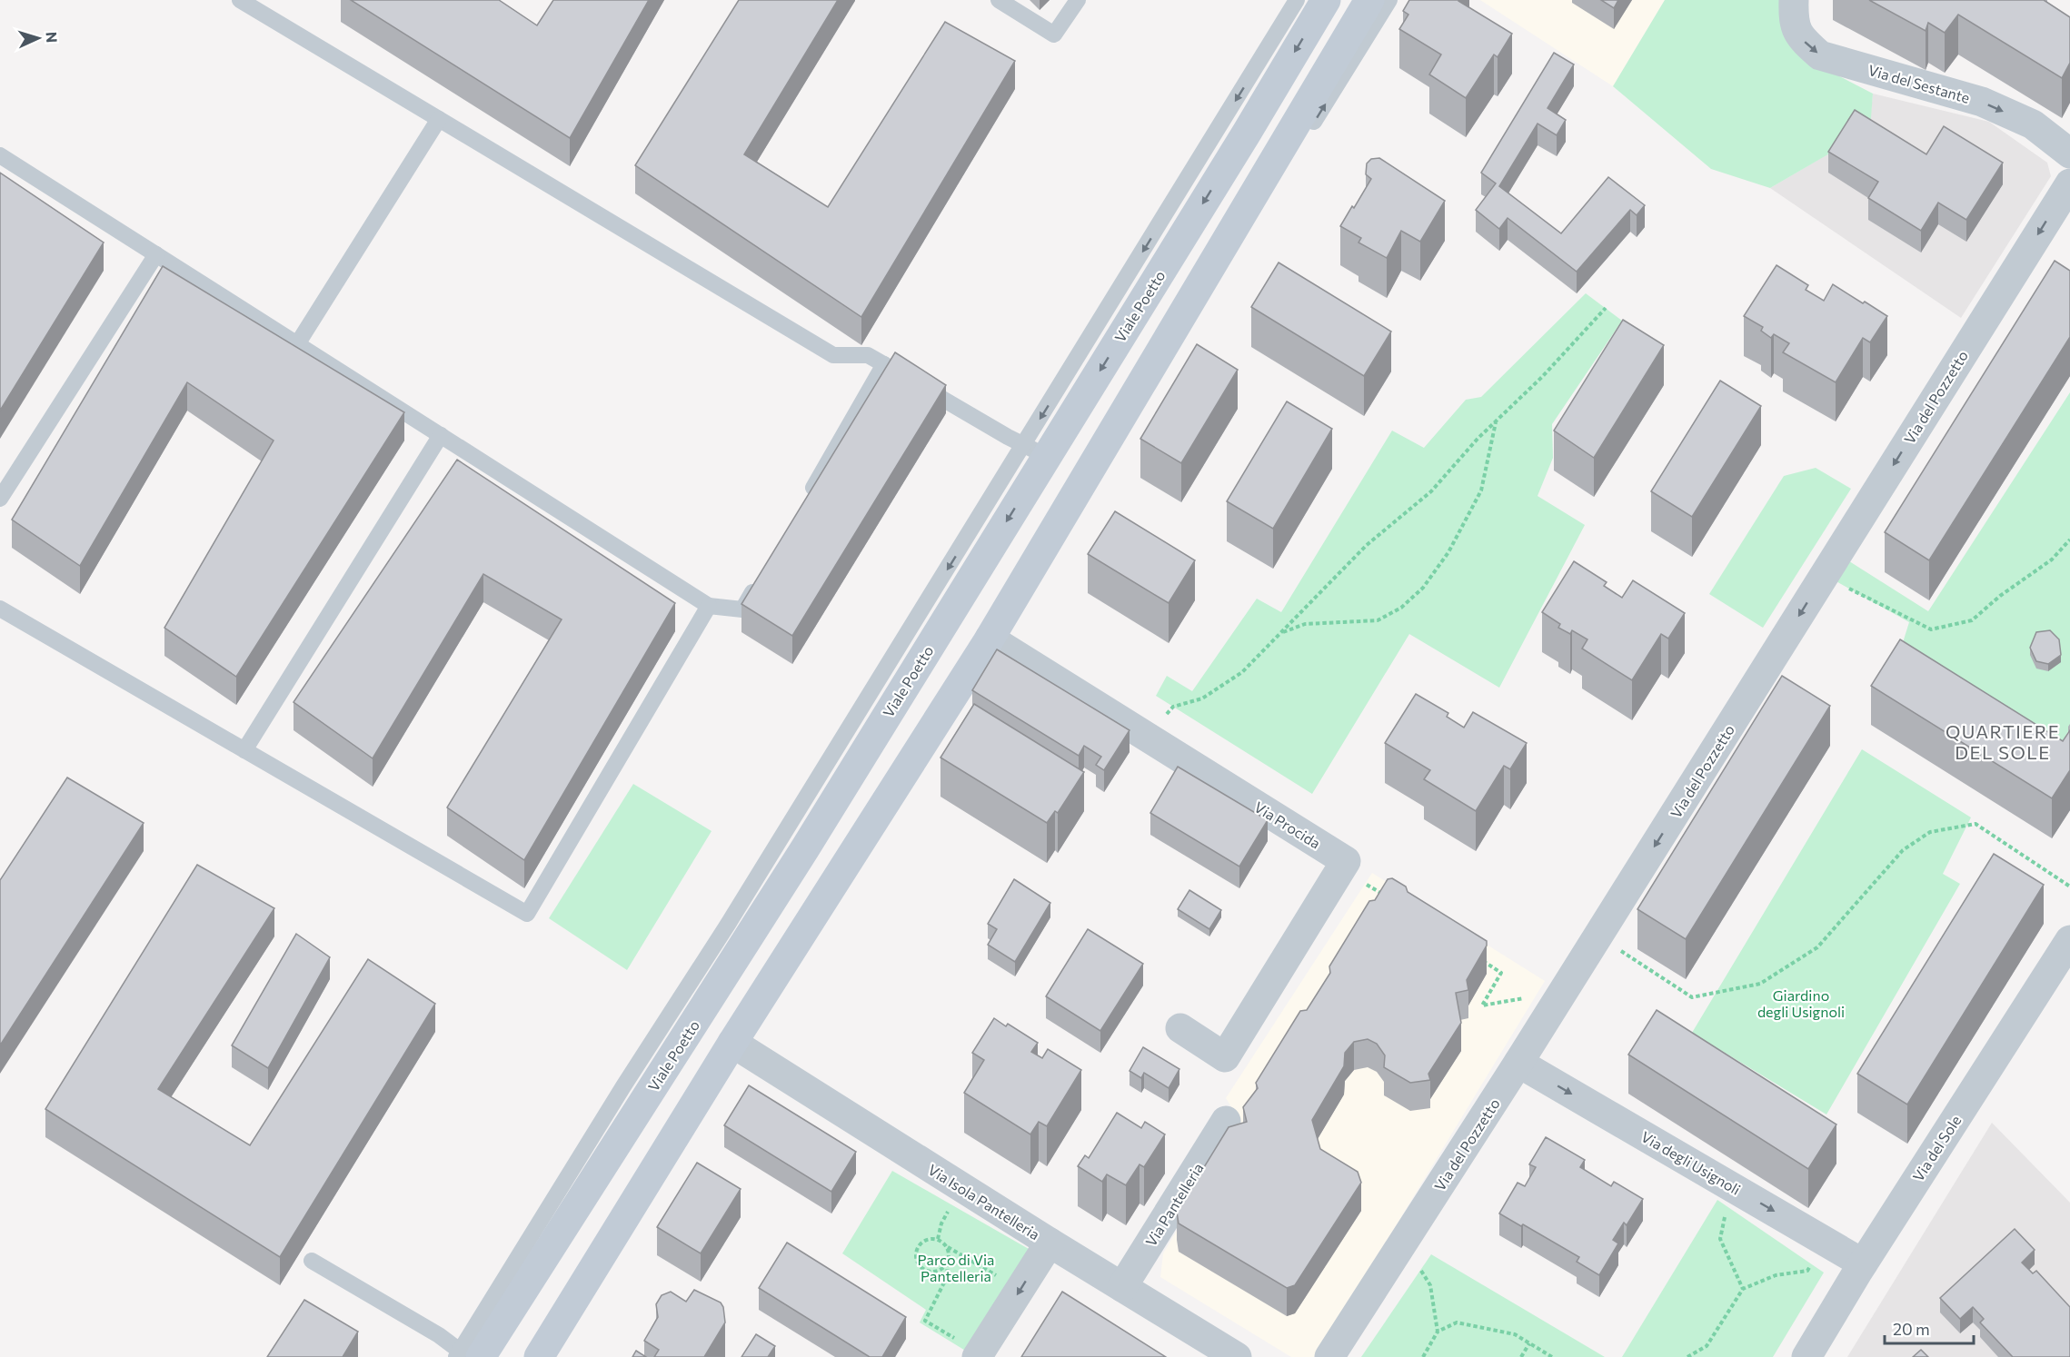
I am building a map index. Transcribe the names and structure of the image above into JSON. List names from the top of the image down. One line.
{"streets":{"main road":["Viale Poetto"],"street":["Via del Sestante","Via del Pozzetto","Via Procida","Via del Sole","Via degli Usignoli","Via Isola Pantelleria","Via Pantelleria"]},"crossings":[["Via del Pozzetto","Via degli Usignoli"],["Via del Sole","Via degli Usignoli"],["Via Isola Pantelleria","Via Pantelleria"]],"one_way":["Via del Sestante","Via del Pozzetto","Via degli Usignoli"],"districts":["QUARTIERE DEL SOLE"],"parks":["Giardino degli Usignoli","Parco di Via Pantelleria"],"scale_bar":"20 m","north":"right"}
